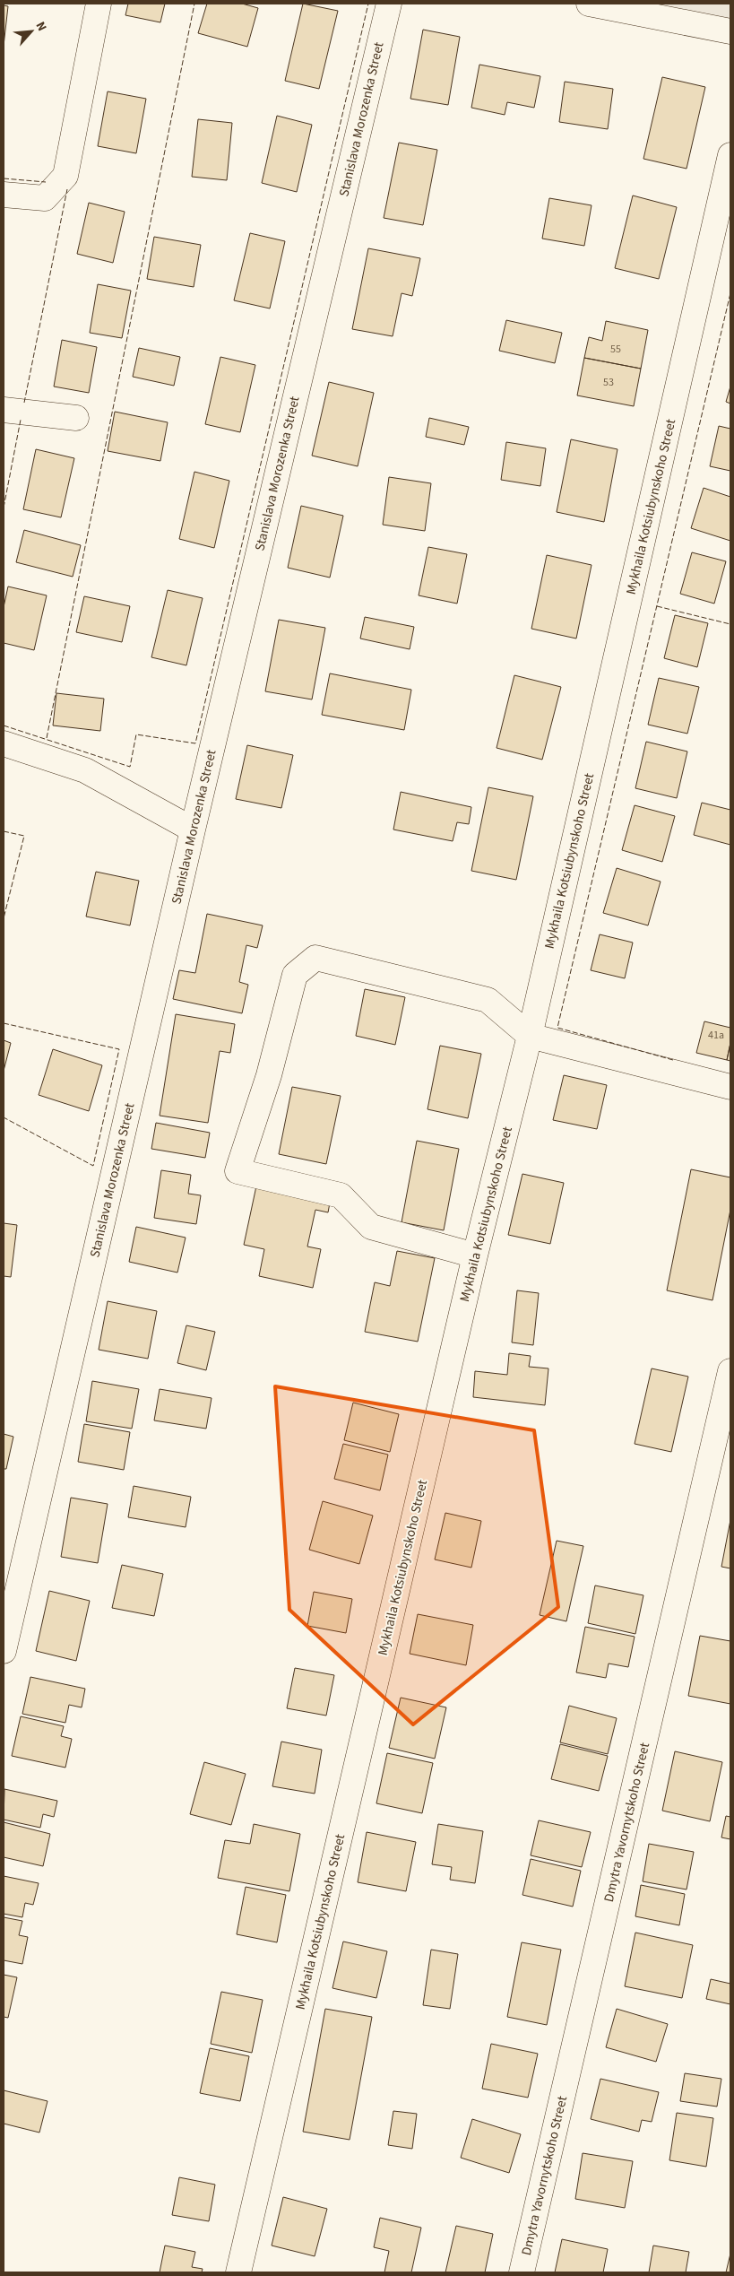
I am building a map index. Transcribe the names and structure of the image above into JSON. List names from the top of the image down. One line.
{"streets":{"street":["Stanislava Morozenka Street","Mykhaila Kotsiubynskoho Street","Dmytra Yavornytskoho Street"]},"house_numbers":["55","53","41а"],"north":"top right"}
